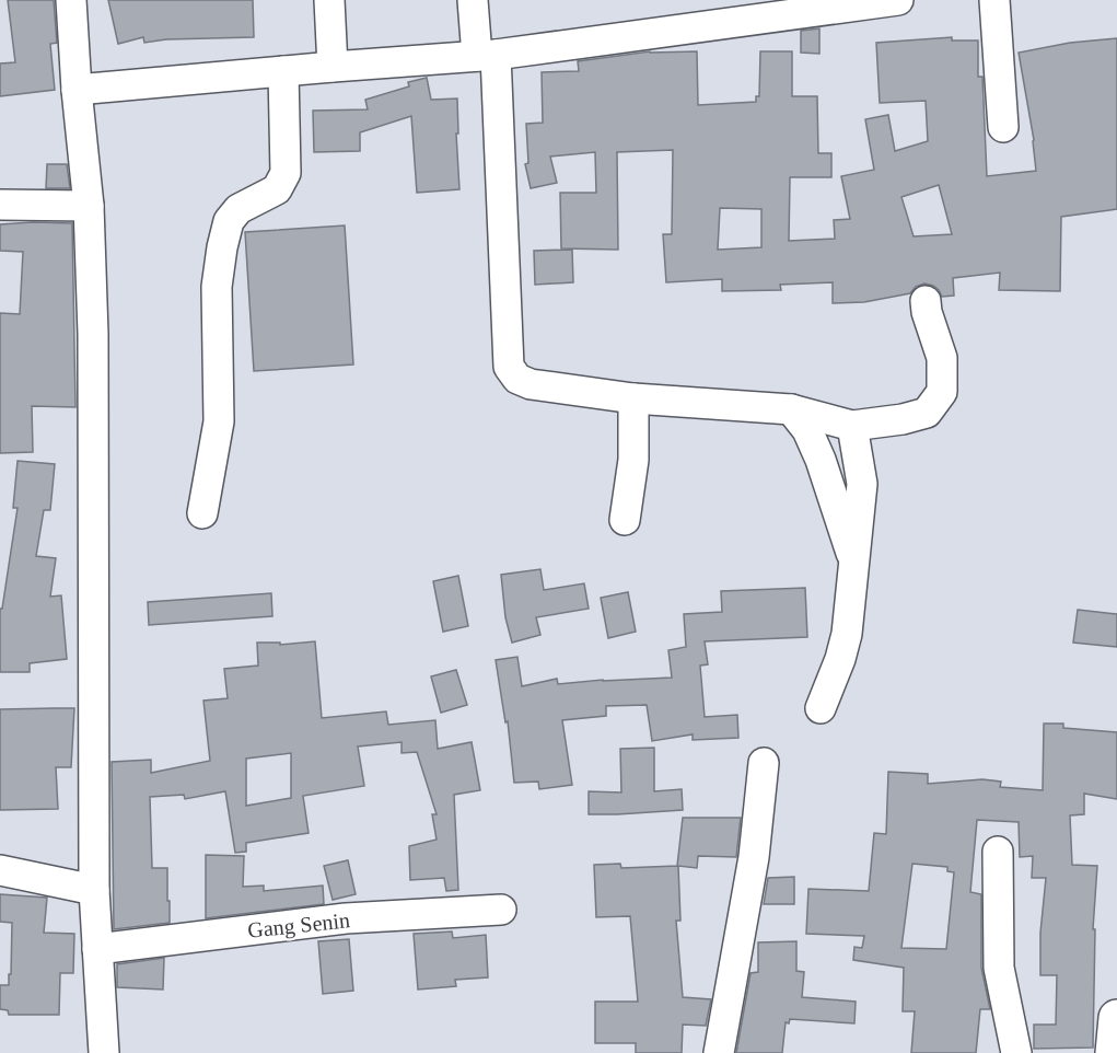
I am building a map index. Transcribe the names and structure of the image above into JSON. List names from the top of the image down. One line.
{"streets":{"street":["Gang Senin"]}}
